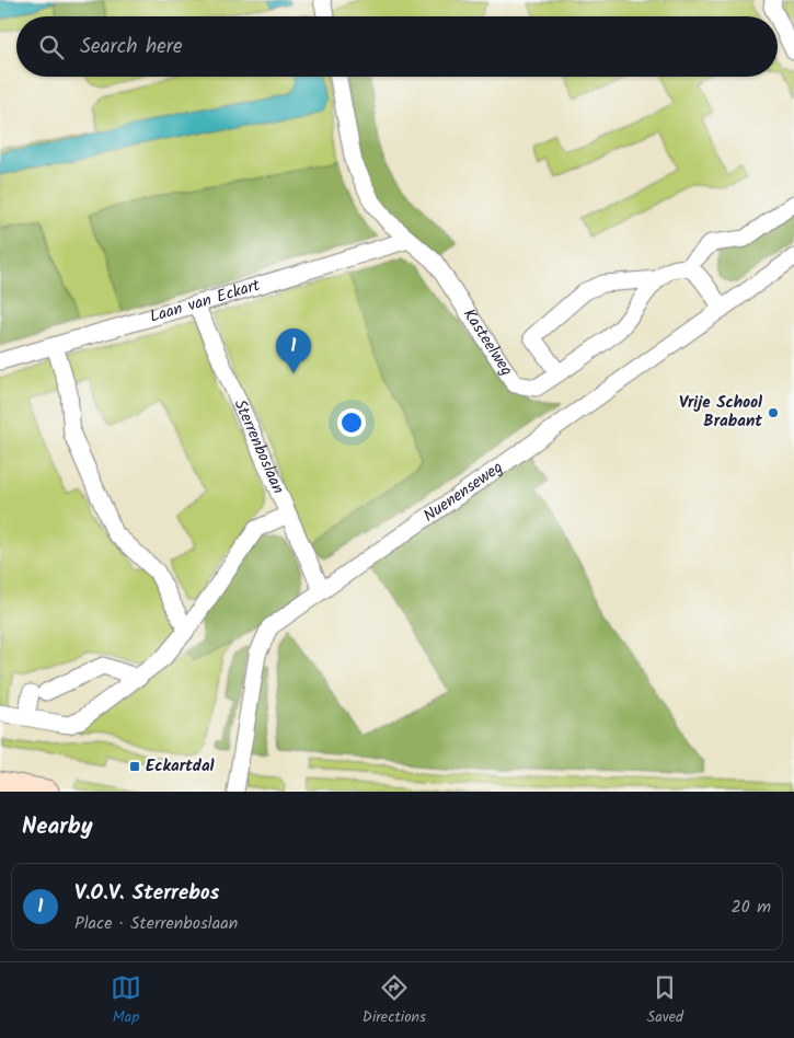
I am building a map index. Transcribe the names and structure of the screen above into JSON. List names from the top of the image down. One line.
{"streets":{"street":["Laan van Eckart","Kasteelweg","Sterrenboslaan","Nuenenseweg"]},"crossings":[["Laan van Eckart","Kasteelweg"],["Laan van Eckart","Sterrenboslaan"],["Sterrenboslaan","Nuenenseweg"]],"places":{"other":["Vrije School Brabant"],"transit":["Eckartdal"]},"page":{"search":"Search here","pins":"1","heading":"Nearby","list":[{"mark":"1","name":"V.O.V. Sterrebos","note":"Place · Sterrenboslaan","value":"20 m"}],"nav":["Map","Directions","Saved"]}}
